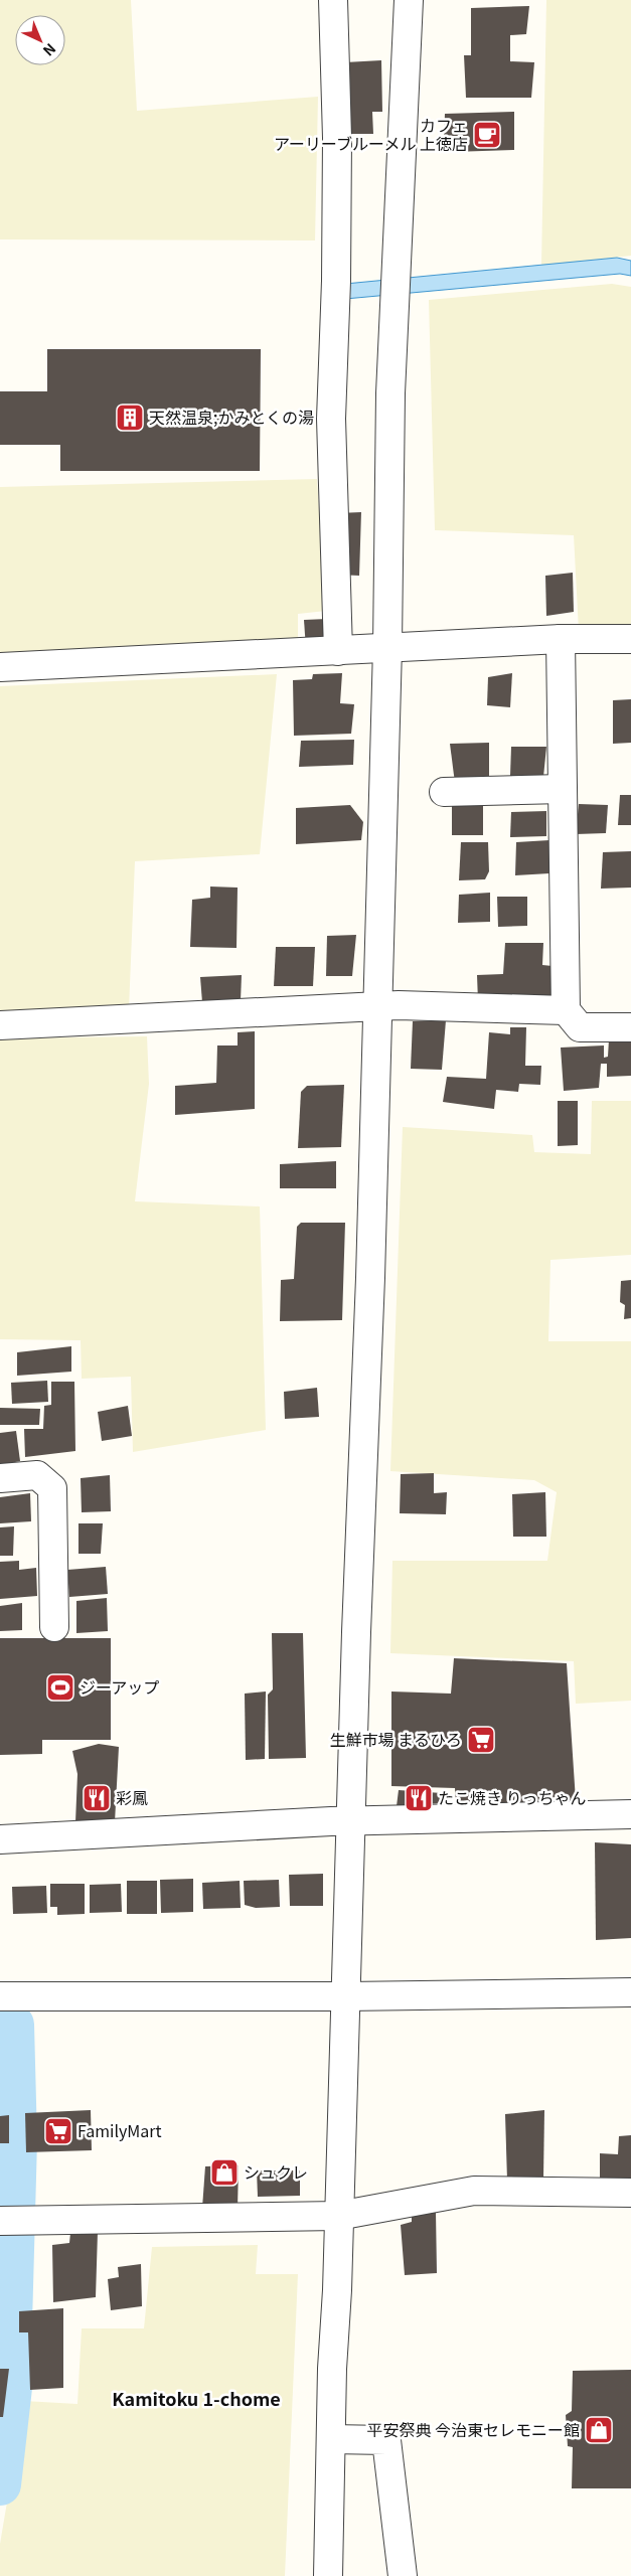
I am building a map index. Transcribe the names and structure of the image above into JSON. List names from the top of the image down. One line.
{"districts":["Kamitoku 1-chome"],"places":{"cafe":["カフェ アーリーブルーメル 上徳店"],"building":["天然温泉;かみとくの湯"],"sports":["ジーアップ"],"supermarket":["生鮮市場 まるひろ","FamilyMart"],"restaurant":["彩鳳","たこ焼き りっちゃん"],"shop":["シュクレ","平安祭典 今治東セレモニー館"]},"north":"bottom right"}
